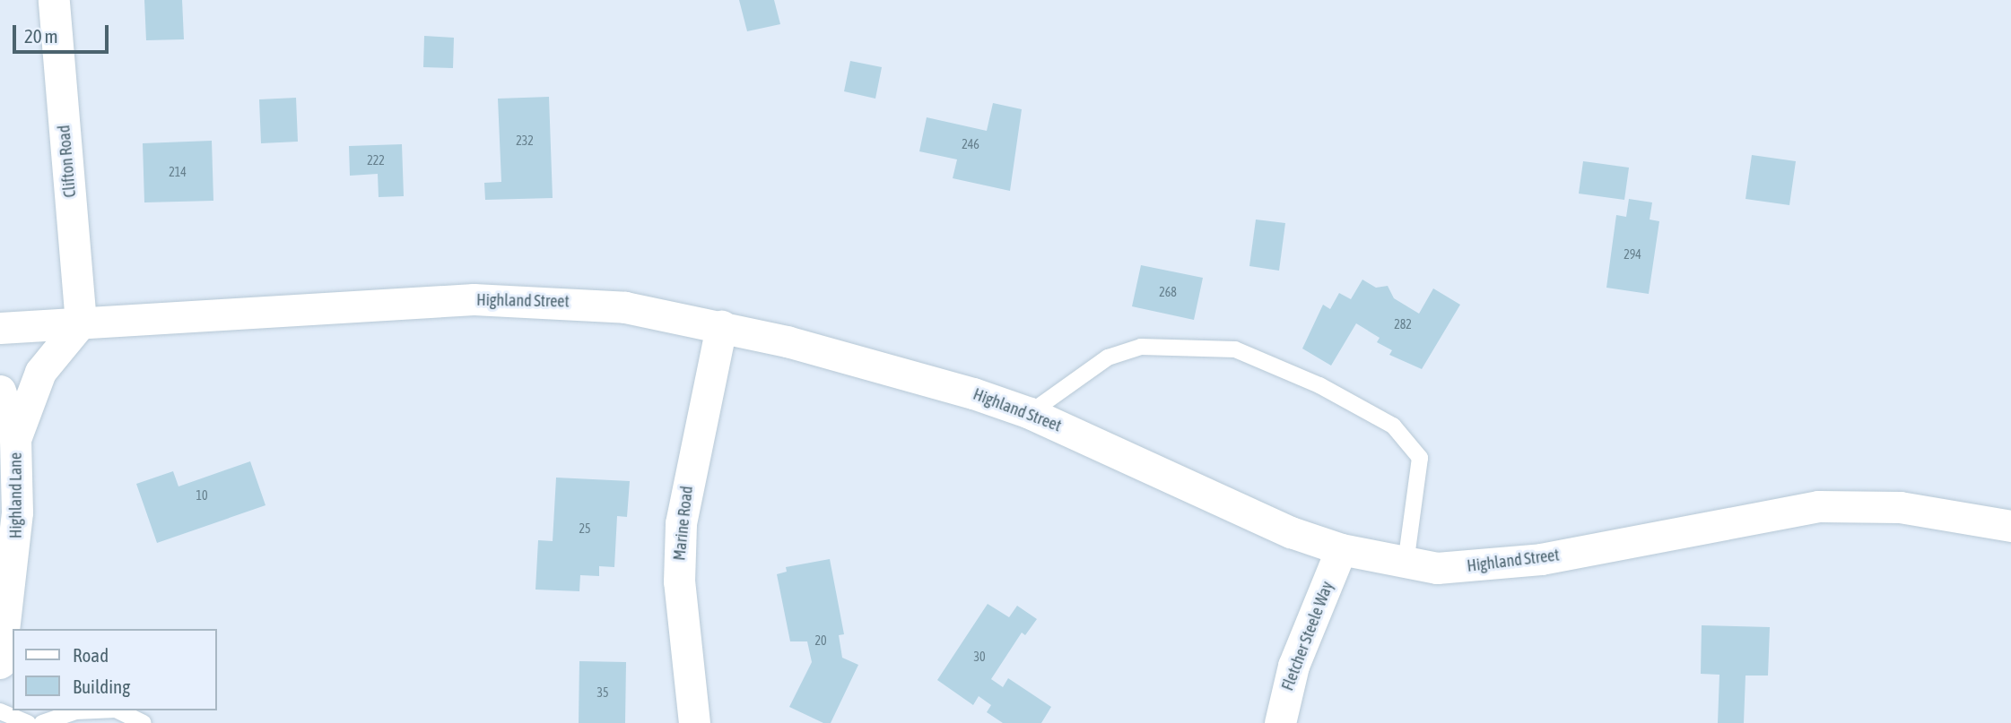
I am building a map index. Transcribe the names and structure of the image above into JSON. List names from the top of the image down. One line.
{"streets":{"street":["Clifton Road","Highland Street","Highland Lane","Marine Road","Fletcher Steele Way"]},"crossings":[["Clifton Road","Highland Street"],["Clifton Road","Highland Lane"],["Highland Street","Highland Lane"],["Highland Street","Marine Road"],["Highland Street","Fletcher Steele Way"]],"house_numbers":["232","246","222","214","294","268","282","10","25","20","30","35"],"legend":["Road","Building"],"scale_bar":"20 m"}
